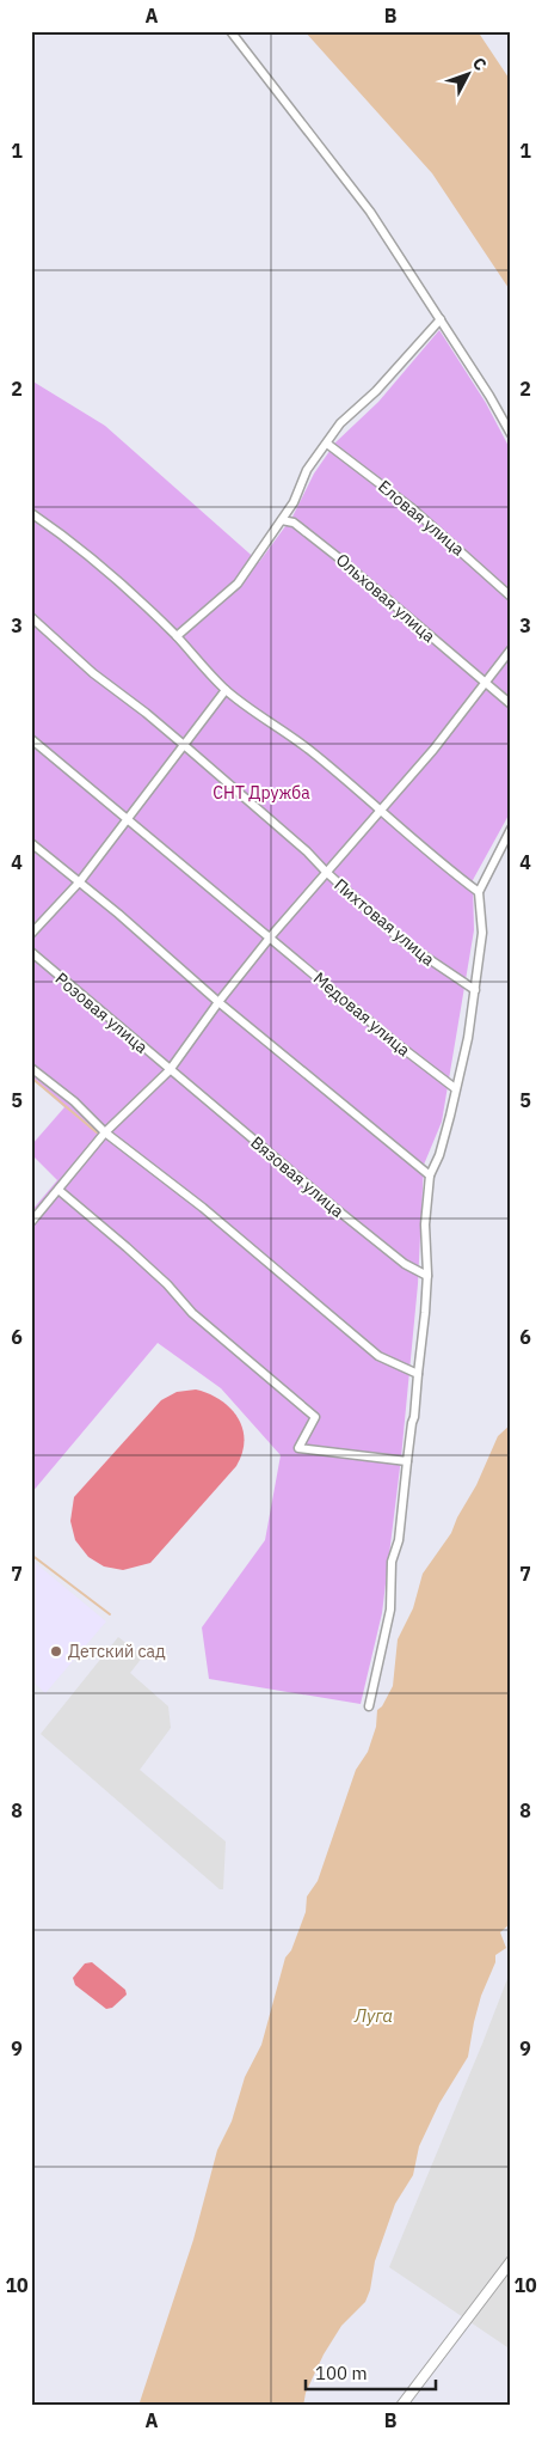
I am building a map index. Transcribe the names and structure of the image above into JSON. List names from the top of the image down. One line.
{"streets":{"street":["Еловая улица","Ольховая улица","Пихтовая улица","Розовая улица","Медовая улица","Вязовая улица"]},"crossings":[["Розовая улица","Вязовая улица"]],"water":["Луга"],"parks":["СНТ Дружба"],"places":["Детский сад"],"scale_bar":"100 m","north":"top right","grid":{"columns":["A","B"],"rows":["1","2","3","4","5","6","7","8","9","10"]}}
